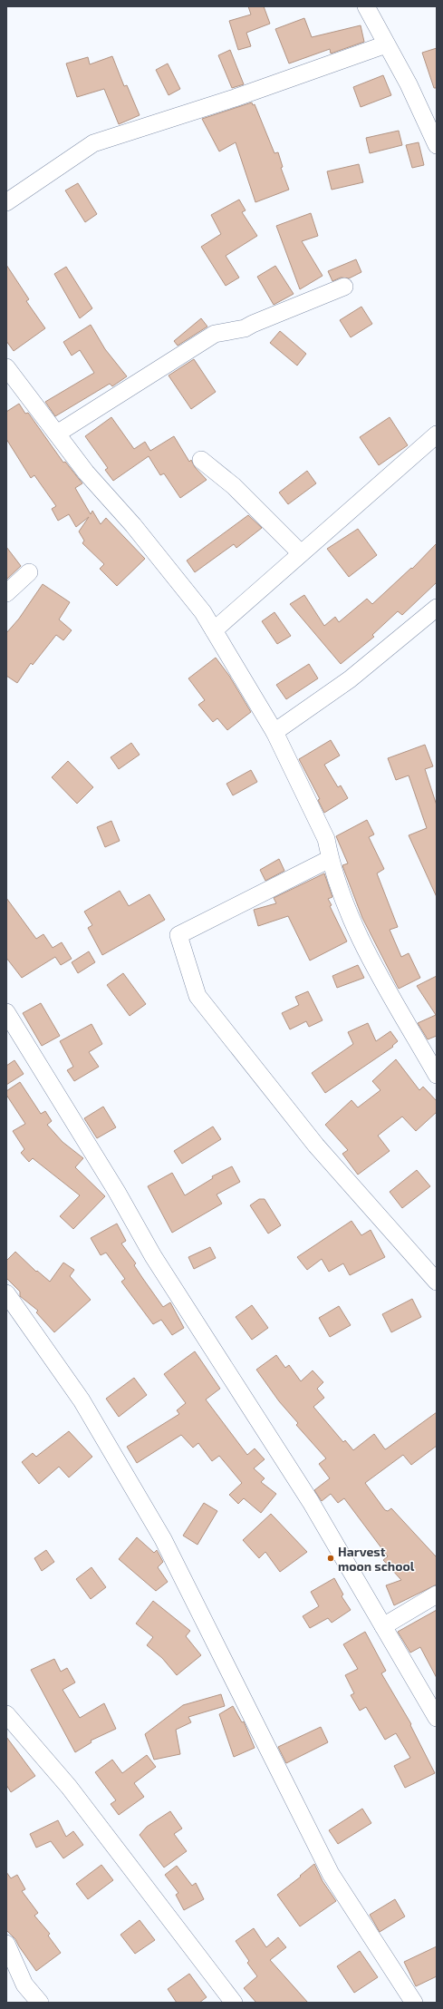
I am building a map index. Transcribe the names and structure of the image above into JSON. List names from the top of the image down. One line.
{"places":["Harvest moon school"]}
